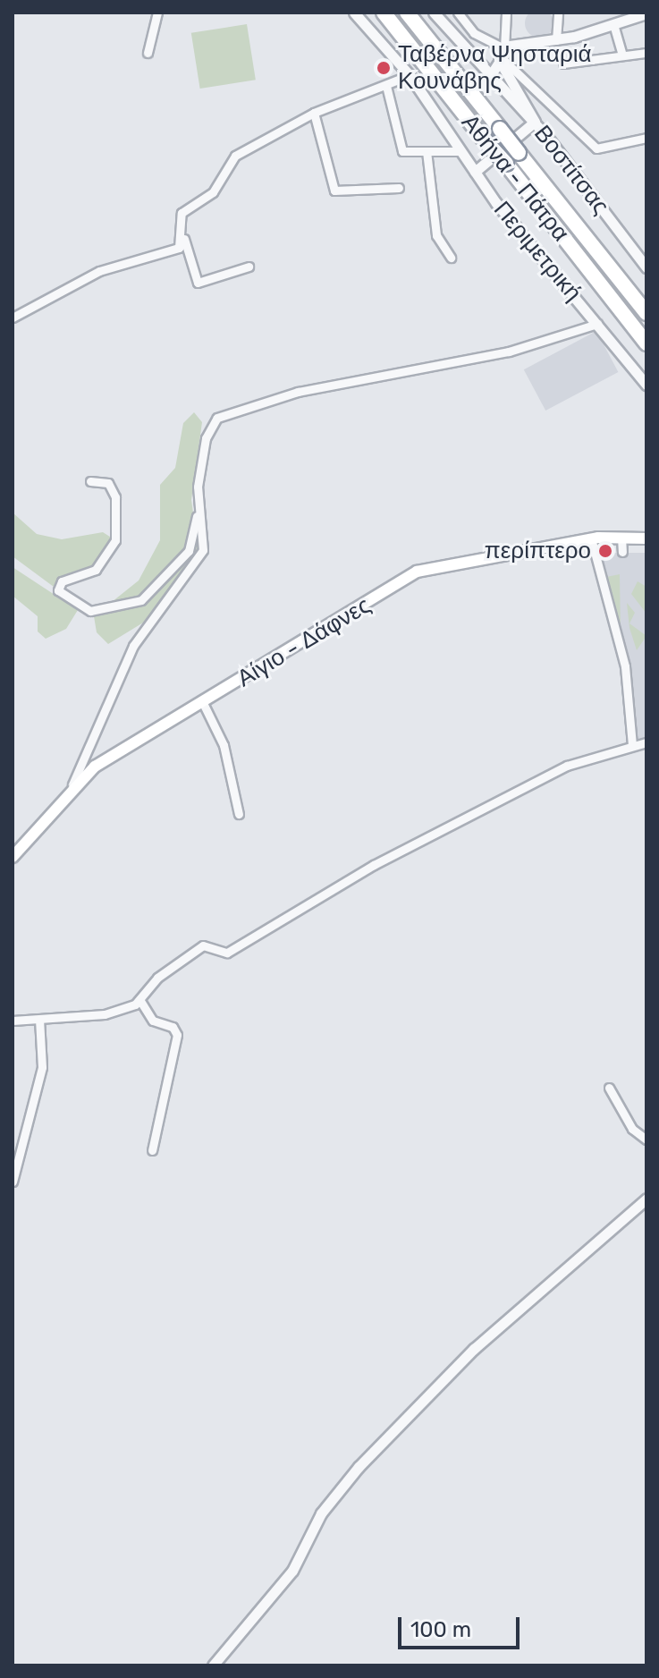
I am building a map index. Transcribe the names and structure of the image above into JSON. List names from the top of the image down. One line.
{"streets":{"highway":["Αθήνα - Πάτρα"],"main road":["Αίγιο - Δάφνες"],"street":["Βοστίτσας","Περιμετρική"]},"places":["Ταβέρνα Ψησταριά Κουνάβης","περίπτερο"],"scale_bar":"100 m"}
